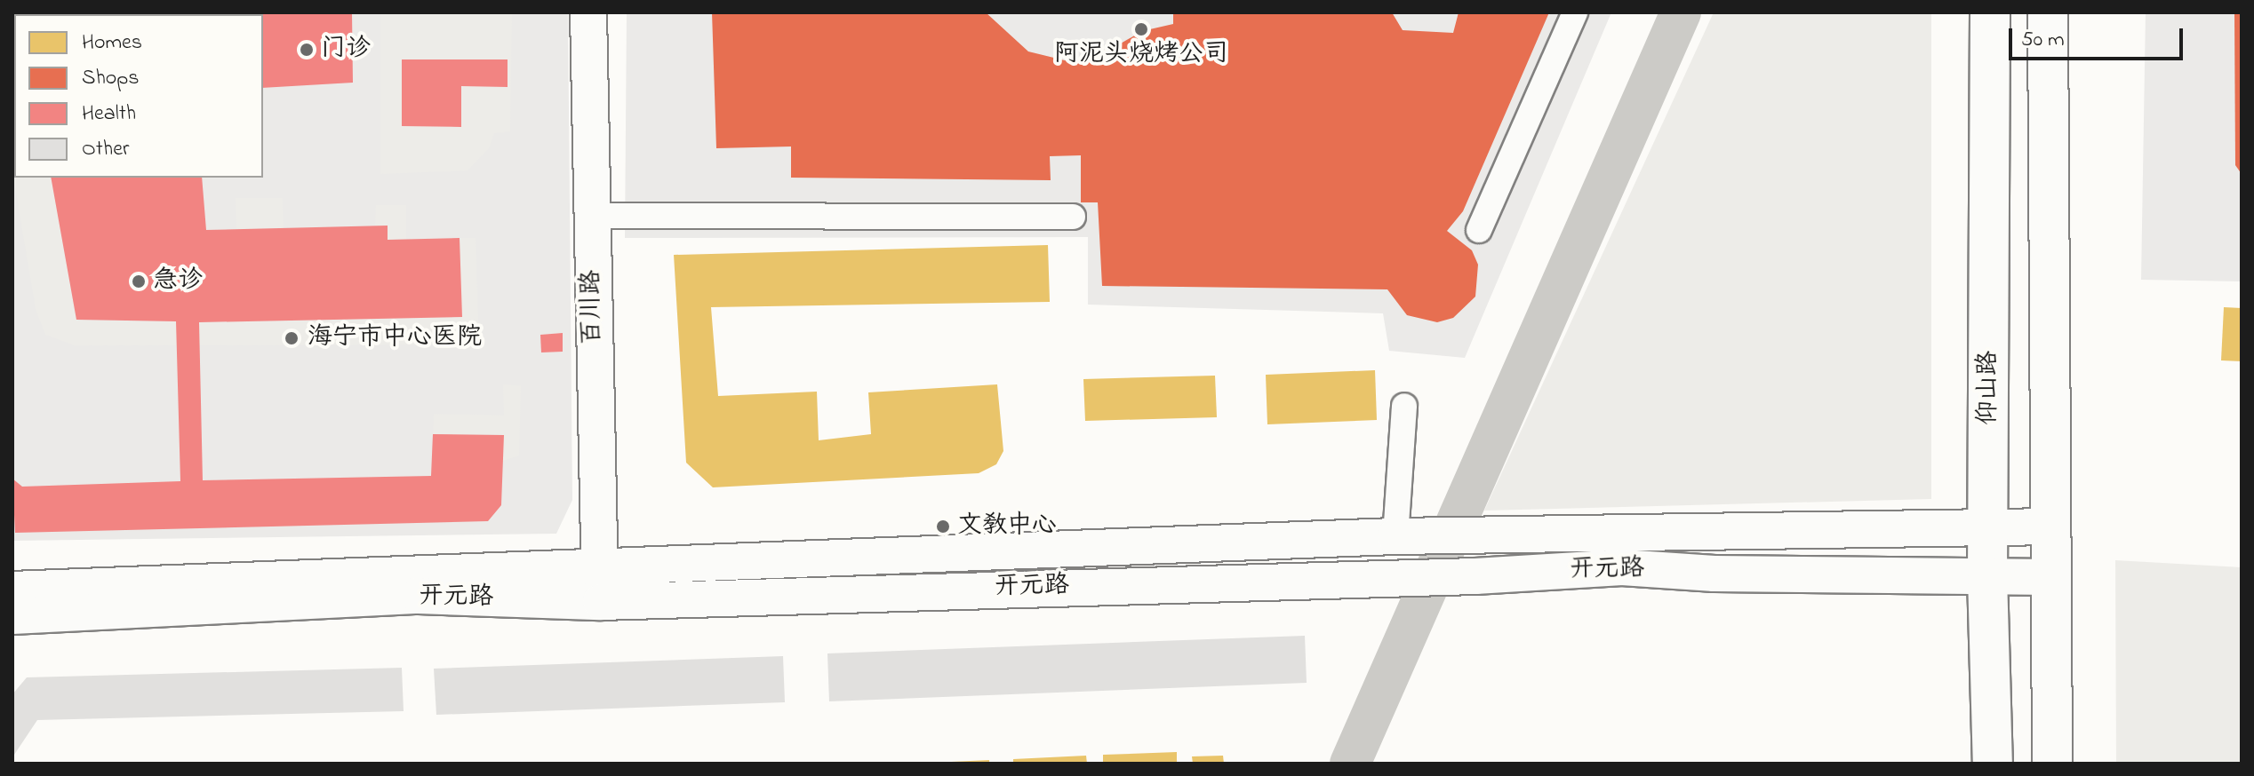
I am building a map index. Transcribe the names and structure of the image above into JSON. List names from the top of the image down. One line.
{"streets":{"main road":["百川路","仰山路","开元路"]},"crossings":[["百川路","开元路"],["仰山路","开元路"]],"places":["阿泥头烧烤公司","门诊","急诊","海宁市中心医院","文教中心"],"legend":["Homes","Shops","Health","Other"],"scale_bar":"50 m"}
